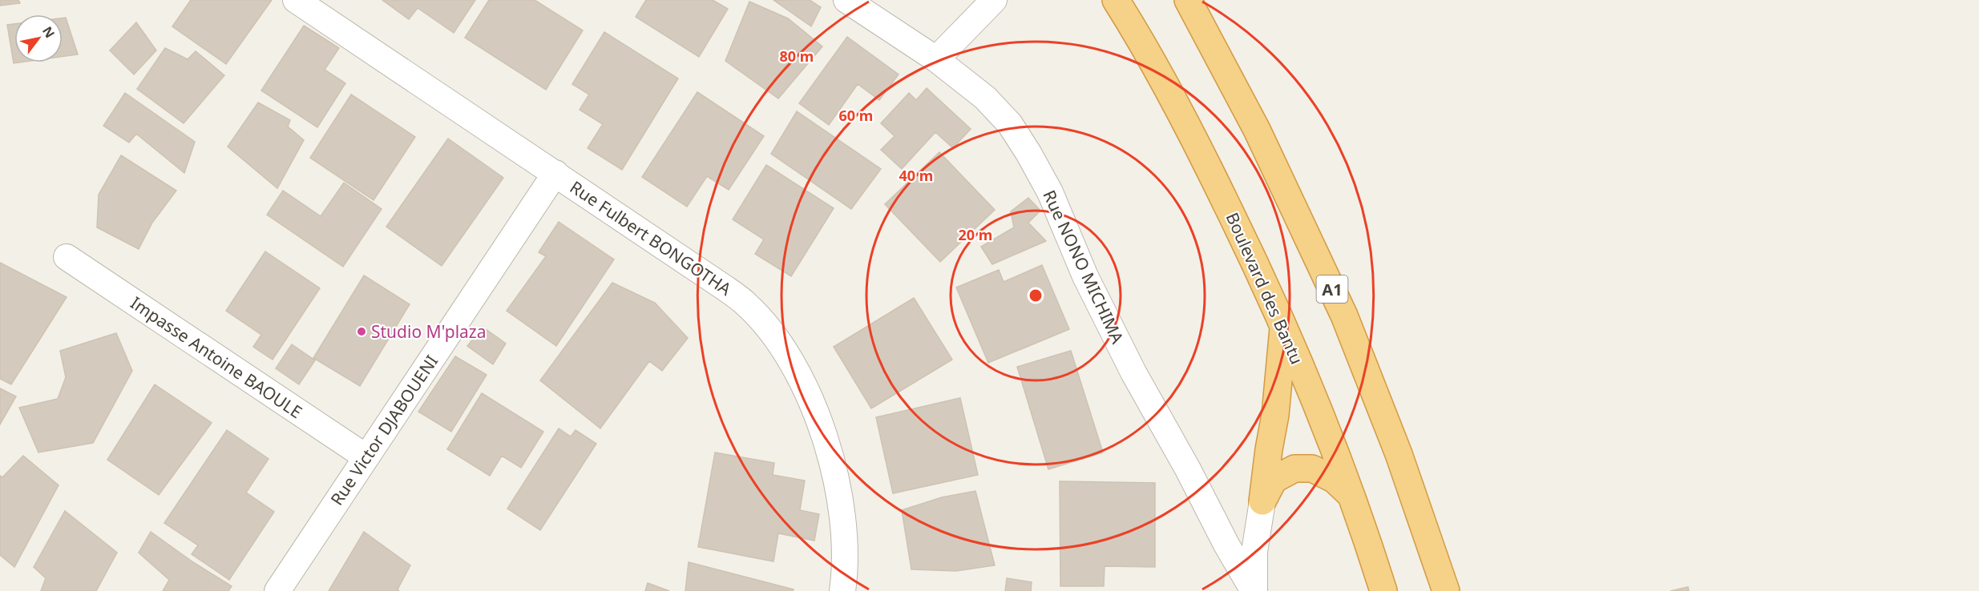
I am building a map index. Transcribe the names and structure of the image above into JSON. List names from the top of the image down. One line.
{"streets":{"highway":["Boulevard des Bantu","A1"],"street":["Rue Fulbert BONGOTHA","Rue NONO MICHIMA","Impasse Antoine BAOULE","Rue Victor DJABOUENI"]},"crossings":[["Rue Fulbert BONGOTHA","Rue Victor DJABOUENI"],["Impasse Antoine BAOULE","Rue Victor DJABOUENI"]],"places":["Studio M'plaza"],"north":"top right","rings":["80 m","60 m","40 m","20 m"]}
